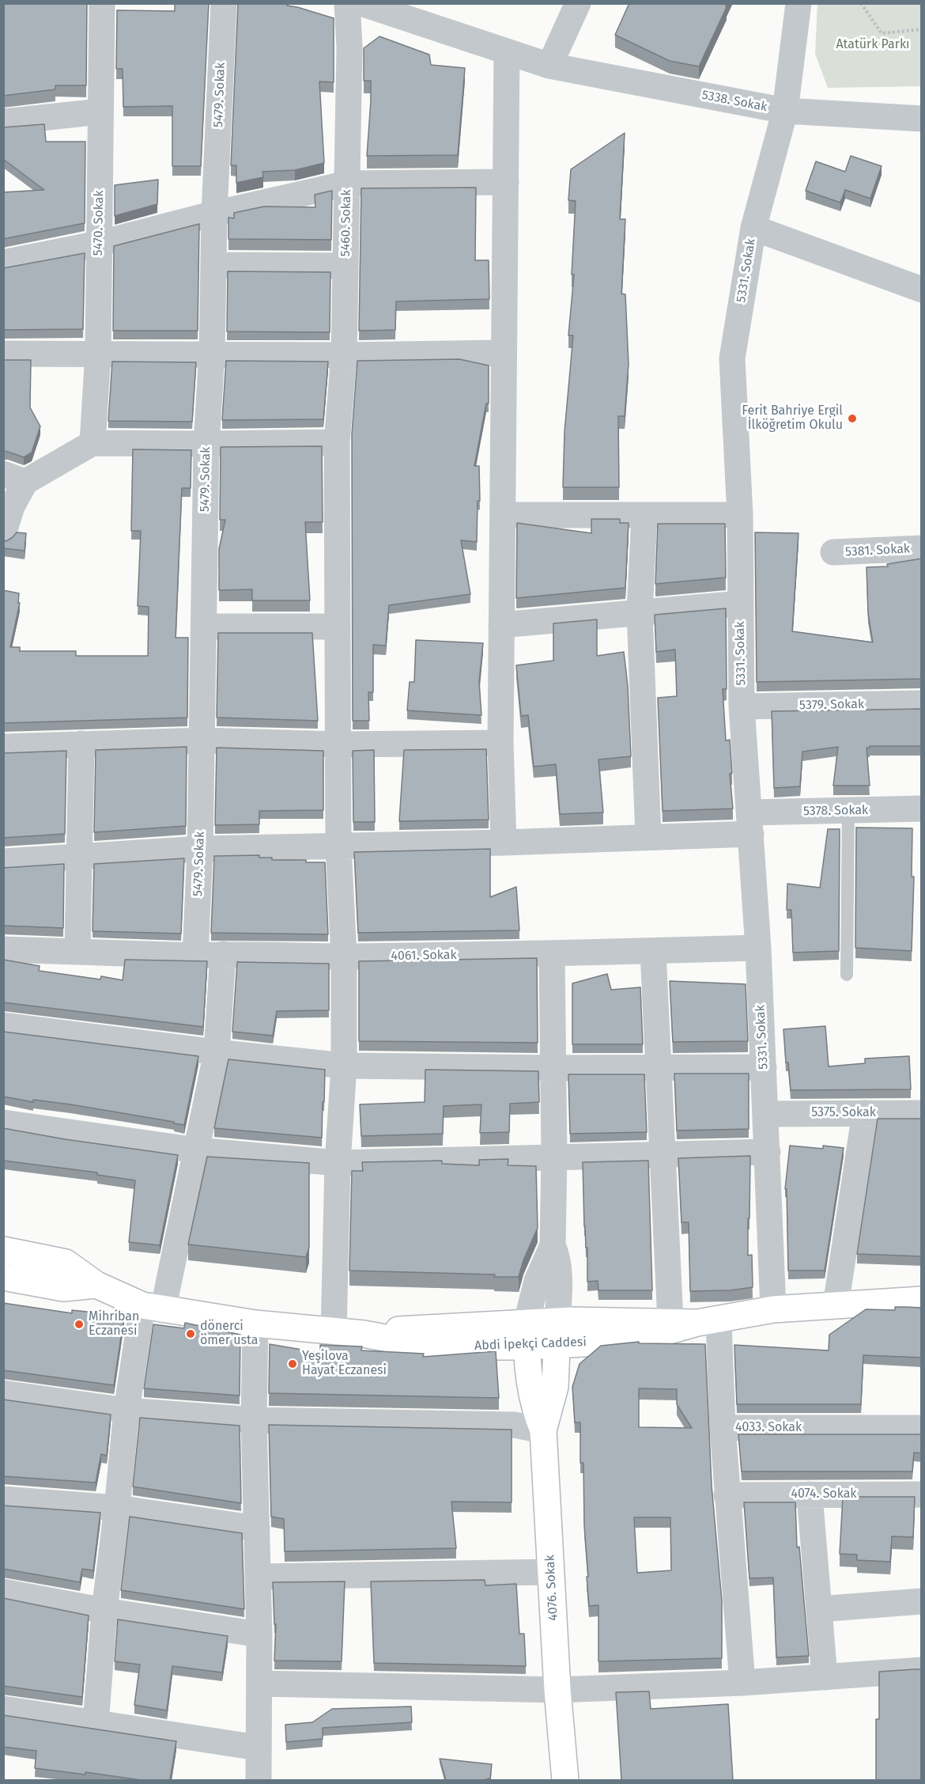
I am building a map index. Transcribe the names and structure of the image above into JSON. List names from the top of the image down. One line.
{"streets":{"main road":["Abdi İpekçi Caddesi","4076. Sokak"],"street":["5479. Sokak","5338. Sokak","5470. Sokak","5460. Sokak","5331. Sokak","5381. Sokak","5379. Sokak","5378. Sokak","4061. Sokak","5375. Sokak","4033. Sokak","4074. Sokak"]},"crossings":[["5479. Sokak","5378. Sokak"],["5479. Sokak","4061. Sokak"],["5338. Sokak","5331. Sokak"],["5460. Sokak","5378. Sokak"],["5460. Sokak","4061. Sokak"],["5460. Sokak","Abdi İpekçi Caddesi"],["5331. Sokak","5379. Sokak"],["5331. Sokak","5378. Sokak"],["5331. Sokak","4061. Sokak"],["5331. Sokak","5375. Sokak"],["5331. Sokak","Abdi İpekçi Caddesi"],["Abdi İpekçi Caddesi","4033. Sokak"],["Abdi İpekçi Caddesi","4076. Sokak"]],"parks":["Atatürk Parkı"],"places":["Ferit Bahriye Ergil İlköğretim Okulu","Mihriban Eczanesi","dönerci ömer usta","Yeşilova Hayat Eczanesi"]}
